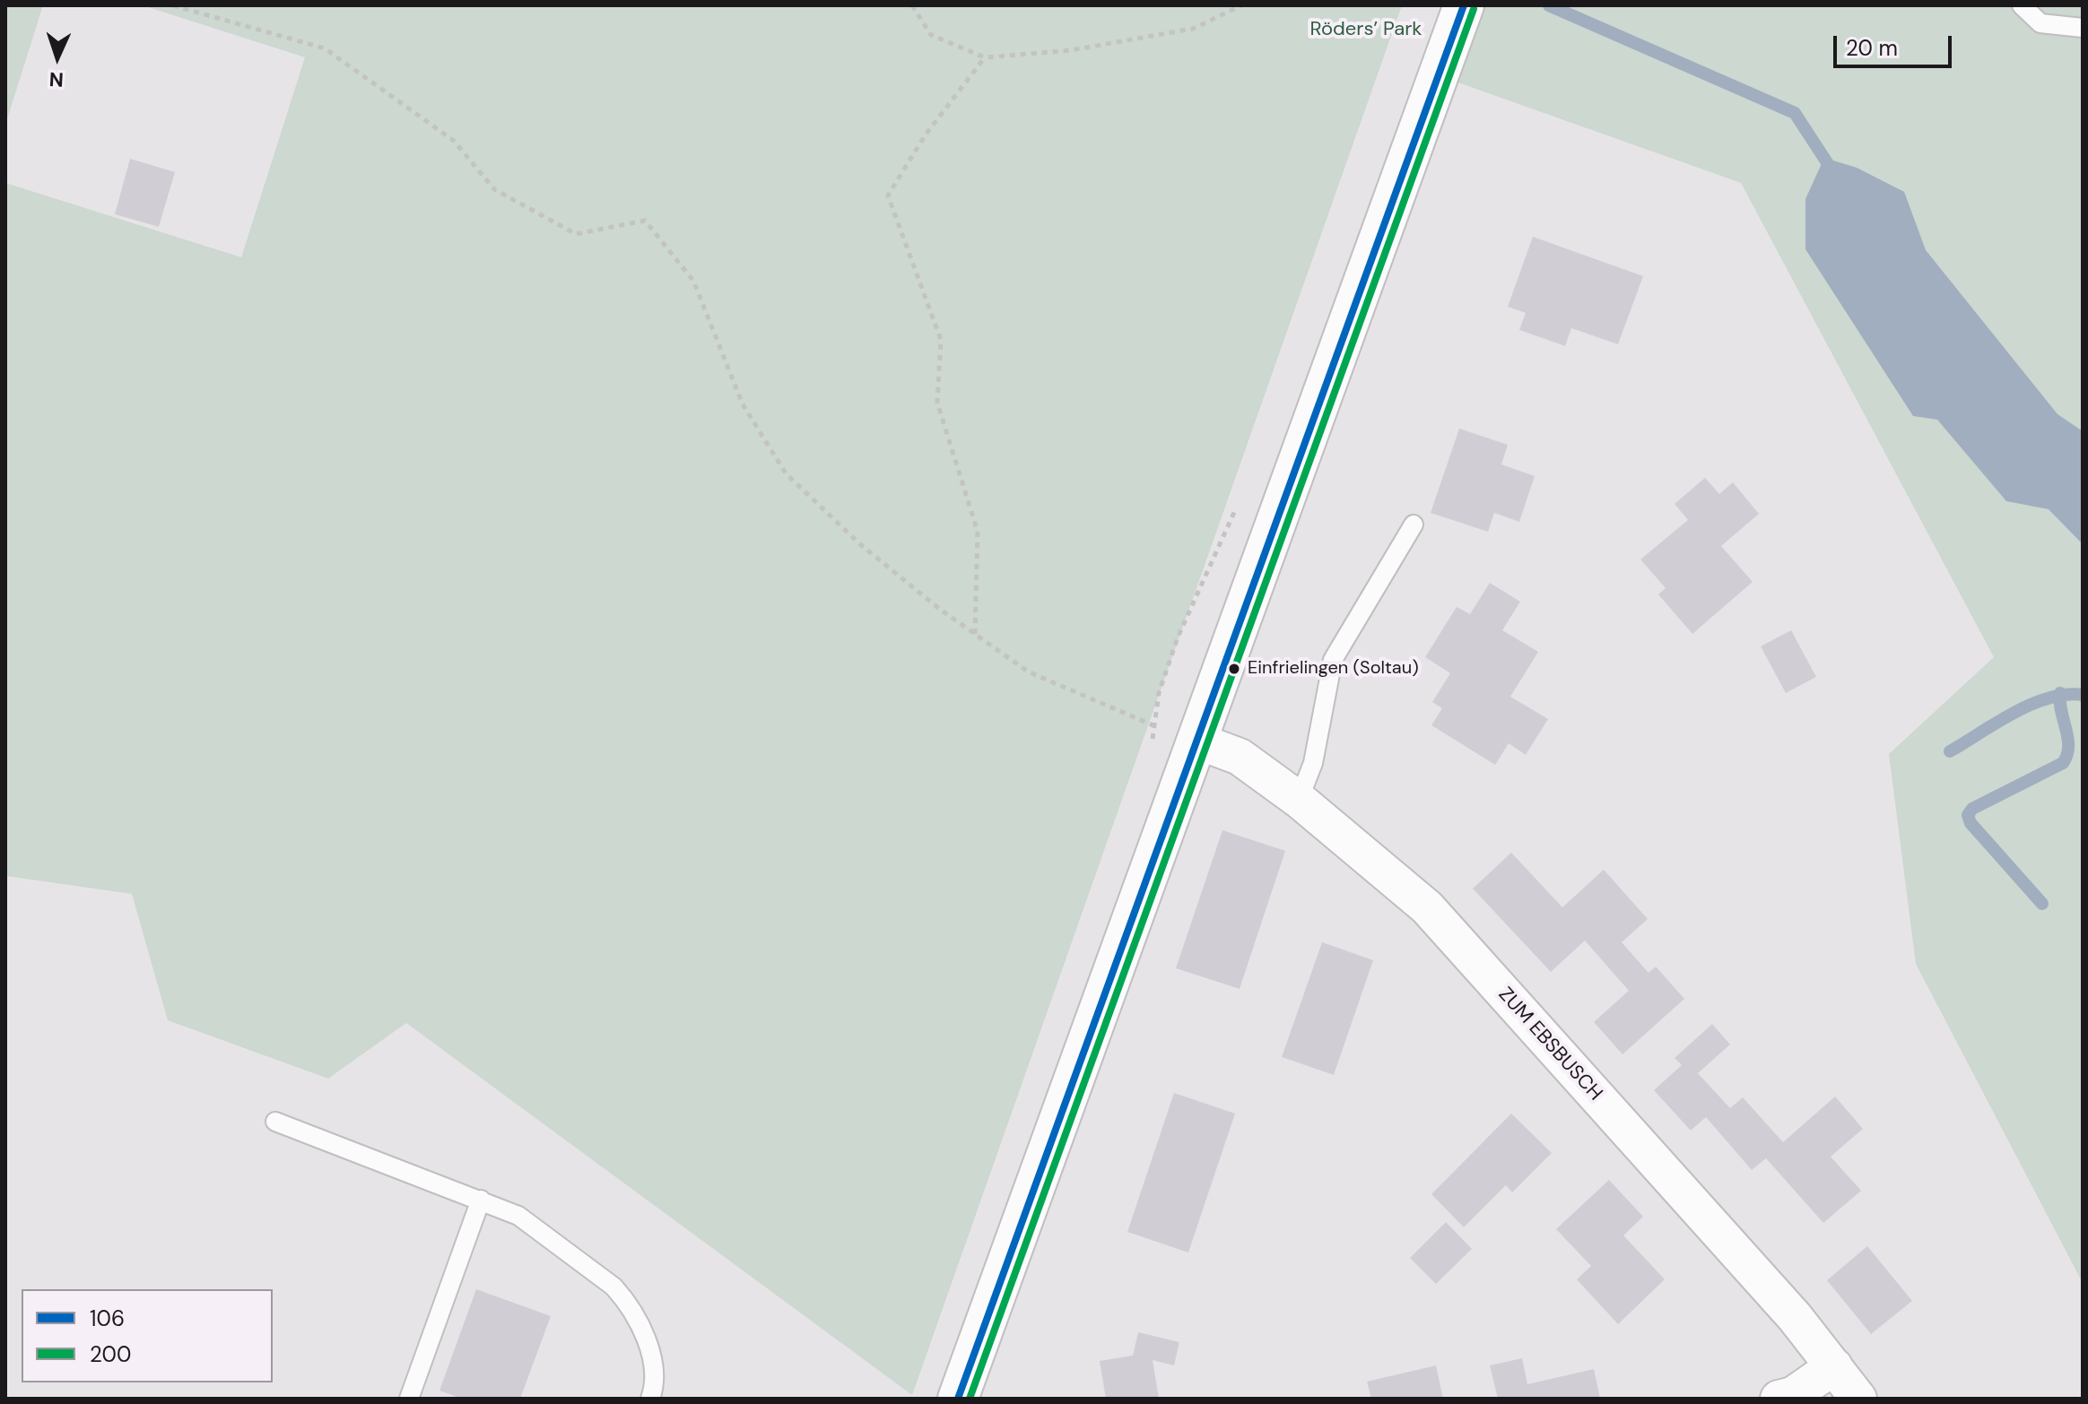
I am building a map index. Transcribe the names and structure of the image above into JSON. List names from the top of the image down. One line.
{"streets":{"street":["ZUM EBSBUSCH"]},"parks":["Röders’ Park"],"places":["Einfrielingen (Soltau)"],"lines":["transit line 106","transit line 200"],"legend":["106","200"],"scale_bar":"20 m","north":"bottom"}
